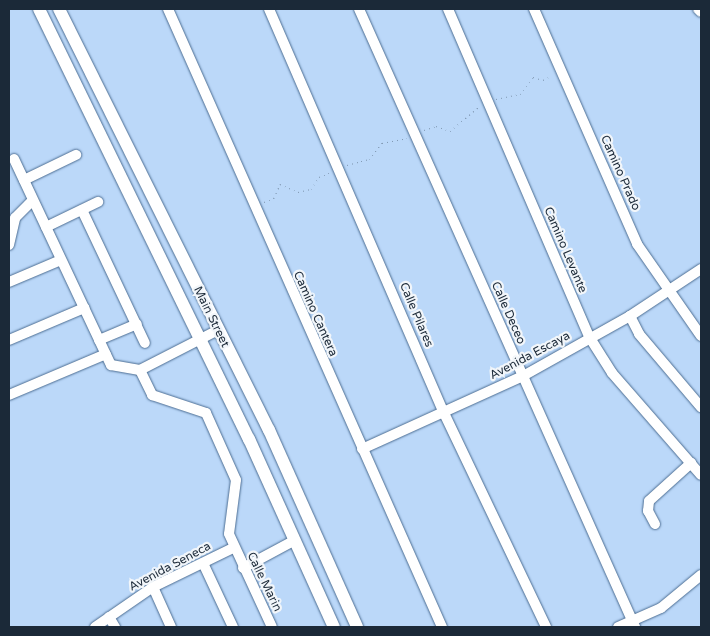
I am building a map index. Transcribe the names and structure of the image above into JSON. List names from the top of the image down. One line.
{"streets":{"main road":["Main Street"],"street":["Camino Prado","Camino Levante","Calle Deceo","Camino Cantera","Calle Pilares","Avenida Escaya","Avenida Seneca","Calle Marin"]},"crossings":[["Camino Prado","Avenida Escaya"],["Camino Levante","Avenida Escaya"],["Calle Deceo","Avenida Escaya"],["Camino Cantera","Avenida Escaya"],["Calle Pilares","Avenida Escaya"],["Avenida Seneca","Calle Marin"]]}
